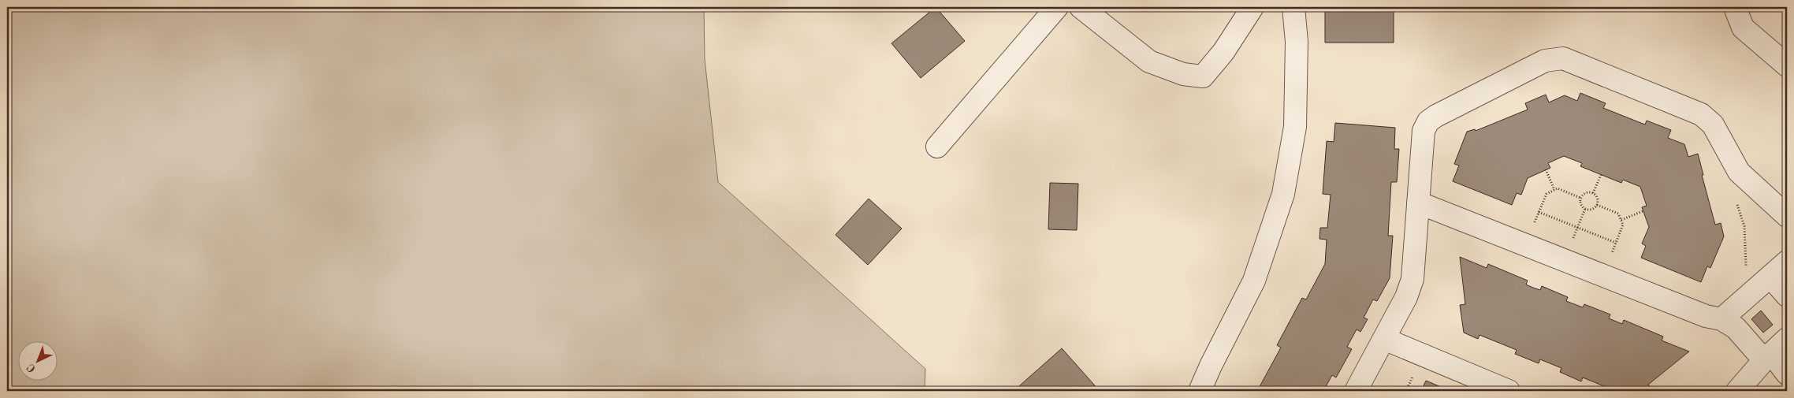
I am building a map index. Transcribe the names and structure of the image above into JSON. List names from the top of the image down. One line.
{"north":"bottom left"}
